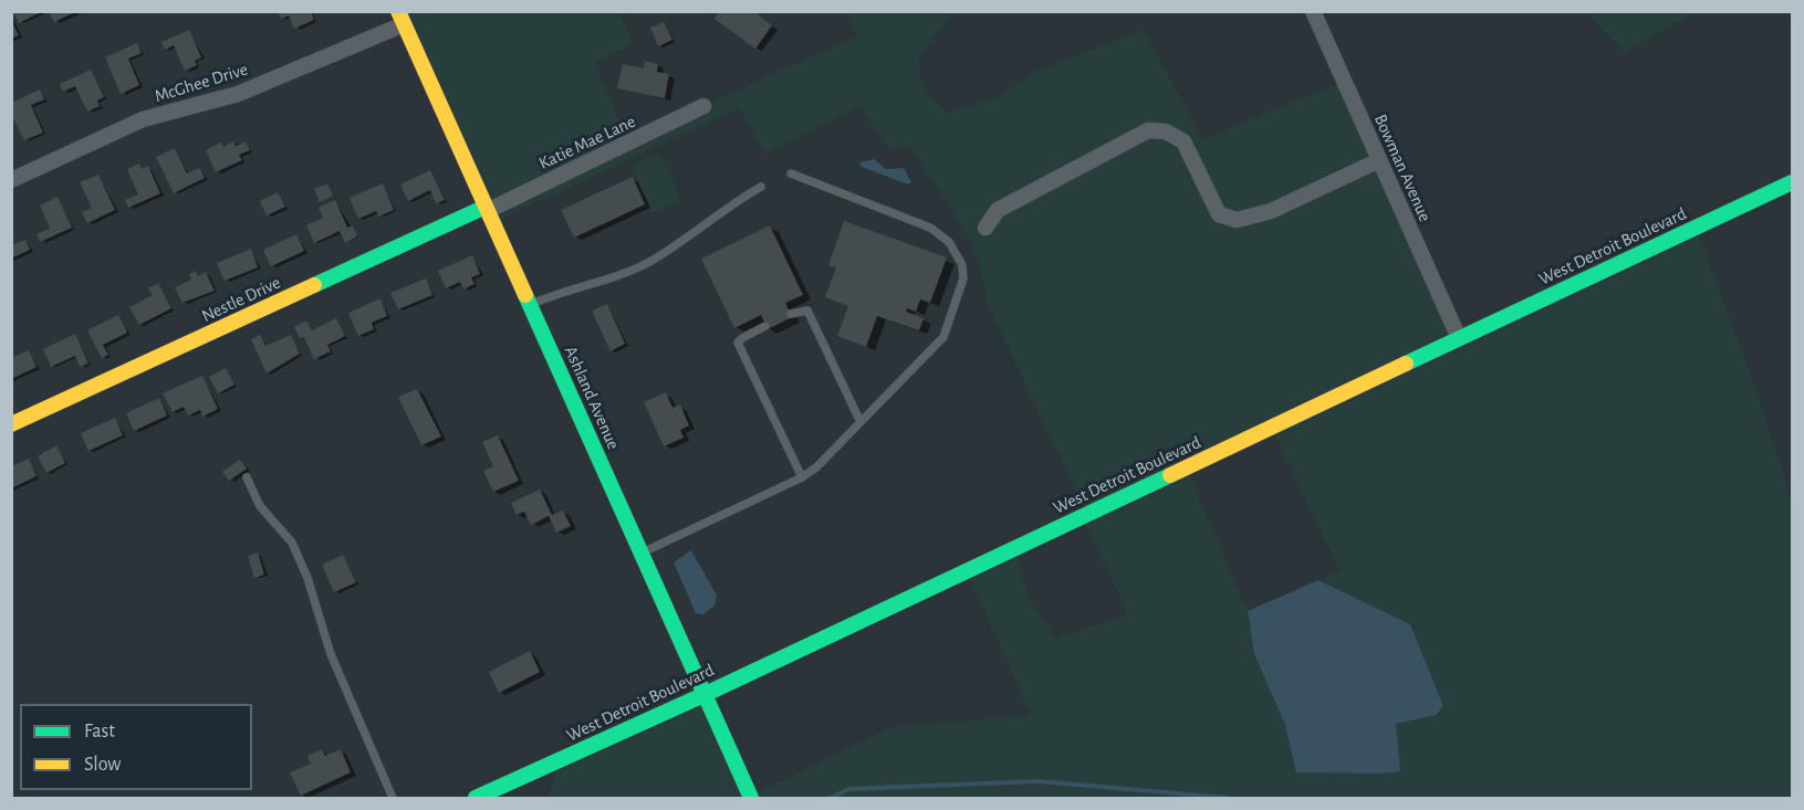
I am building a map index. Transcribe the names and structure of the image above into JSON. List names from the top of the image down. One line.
{"streets":{"street":["McGhee Drive","Katie Mae Lane","Bowman Avenue","West Detroit Boulevard","Nestle Drive","Ashland Avenue"]},"crossings":[["McGhee Drive","Ashland Avenue"],["Katie Mae Lane","Nestle Drive"],["Katie Mae Lane","Ashland Avenue"],["Bowman Avenue","West Detroit Boulevard"],["West Detroit Boulevard","Ashland Avenue"],["Nestle Drive","Ashland Avenue"]],"legend":["Fast","Slow"]}
